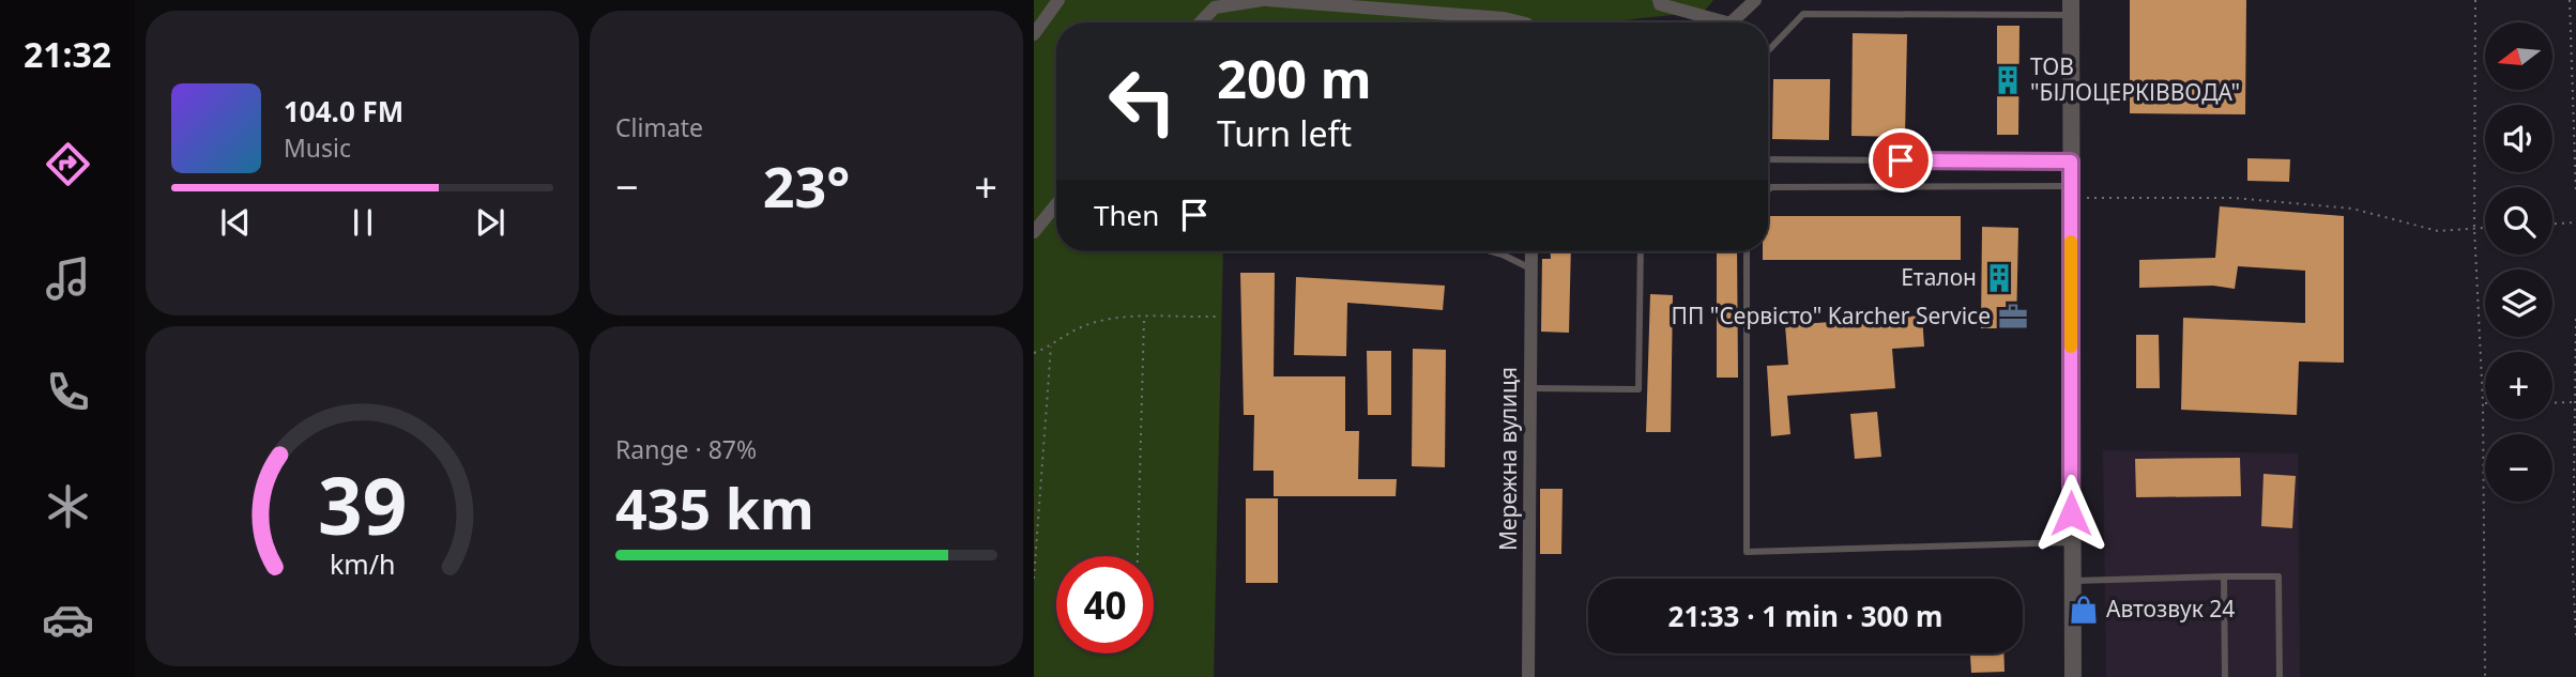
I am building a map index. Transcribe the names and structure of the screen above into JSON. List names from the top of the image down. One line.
{"streets":{"street":["Мережна вулиця"]},"places":{"building":["ТОВ \"БІЛОЦЕРКІВВОДА\"","Еталон"],"office":["ПП \"Сервісто\" Karcher Service"],"shop":["Автозвук 24"]},"north":"left","page":{"tabs":"21:32","tile":["Climate",["Range · 87%","435 km"]],"map_buttons":["+","−"],"turn":["200 m","Turn left"],"song":["104.0 FM","Music"],"heat":["−","23°","+"],"then":"Then","limit":"40","trip":"21:33 · 1 min · 300 m","gauge":["39","km/h"]}}
